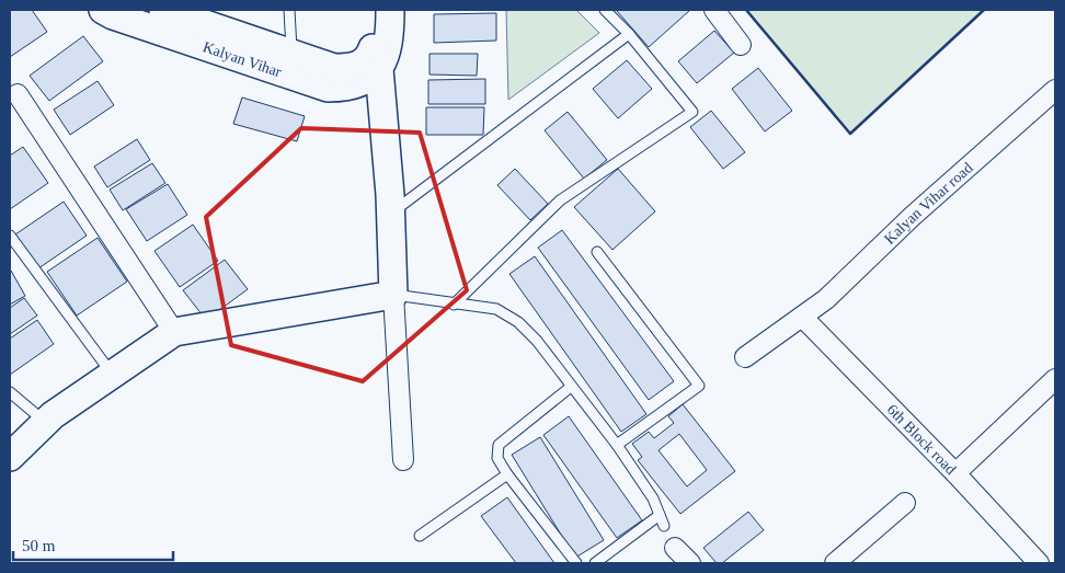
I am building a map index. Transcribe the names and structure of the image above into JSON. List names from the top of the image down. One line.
{"streets":{"street":["Kalyan Vihar","Kalyan Vihar road","6th Block road"]},"crossings":[["Kalyan Vihar road","6th Block road"]],"scale_bar":"50 m"}
